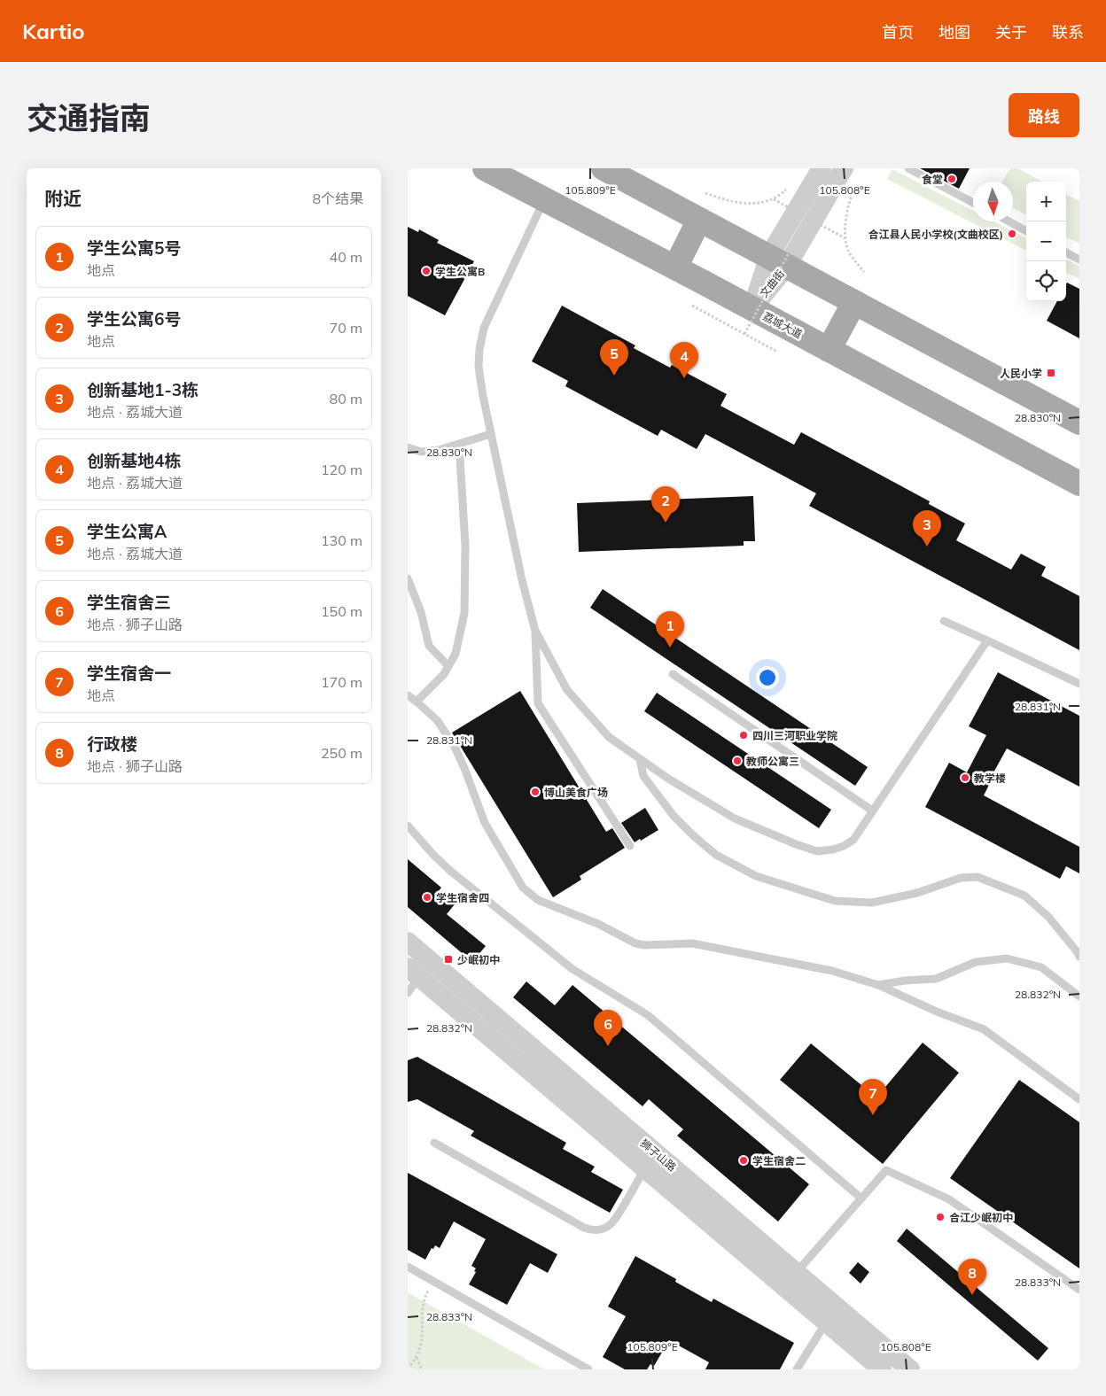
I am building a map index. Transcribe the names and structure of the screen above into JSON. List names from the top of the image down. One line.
{"streets":{"main road":["荔城大道"],"street":["文曲街","狮子山路"]},"crossings":[["文曲街","荔城大道"]],"places":{"other":["食堂","合江县人民小学校(文曲校区)","学生公寓B","四川三河职业学院","教师公寓三","教学楼","博山美食广场","学生宿舍四","学生宿舍二","合江少岷初中"],"transit":["人民小学","少岷初中"]},"north":"bottom","page":{"header":"Kartio","nav":["首页","地图","关于","联系"],"title":"交通指南","buttons":"路线","heading":["附近","8个结果"],"map_buttons":["+","−"],"list":[{"mark":"1","name":"学生公寓5号","note":"地点","value":"40 m"},{"mark":"2","name":"学生公寓6号","note":"地点","value":"70 m"},{"mark":"3","name":"创新基地1-3栋","note":"地点 · 荔城大道","value":"80 m"},{"mark":"4","name":"创新基地4栋","note":"地点 · 荔城大道","value":"120 m"},{"mark":"5","name":"学生公寓A","note":"地点 · 荔城大道","value":"130 m"},{"mark":"6","name":"学生宿舍三","note":"地点 · 狮子山路","value":"150 m"},{"mark":"7","name":"学生宿舍一","note":"地点","value":"170 m"},{"mark":"8","name":"行政楼","note":"地点 · 狮子山路","value":"250 m"}],"pins":["5","4","2","3","1","6","7","8"]},"coordinates":["105.809°E","105.808°E","28.830°N","28.831°N","28.832°N","28.833°N"]}
